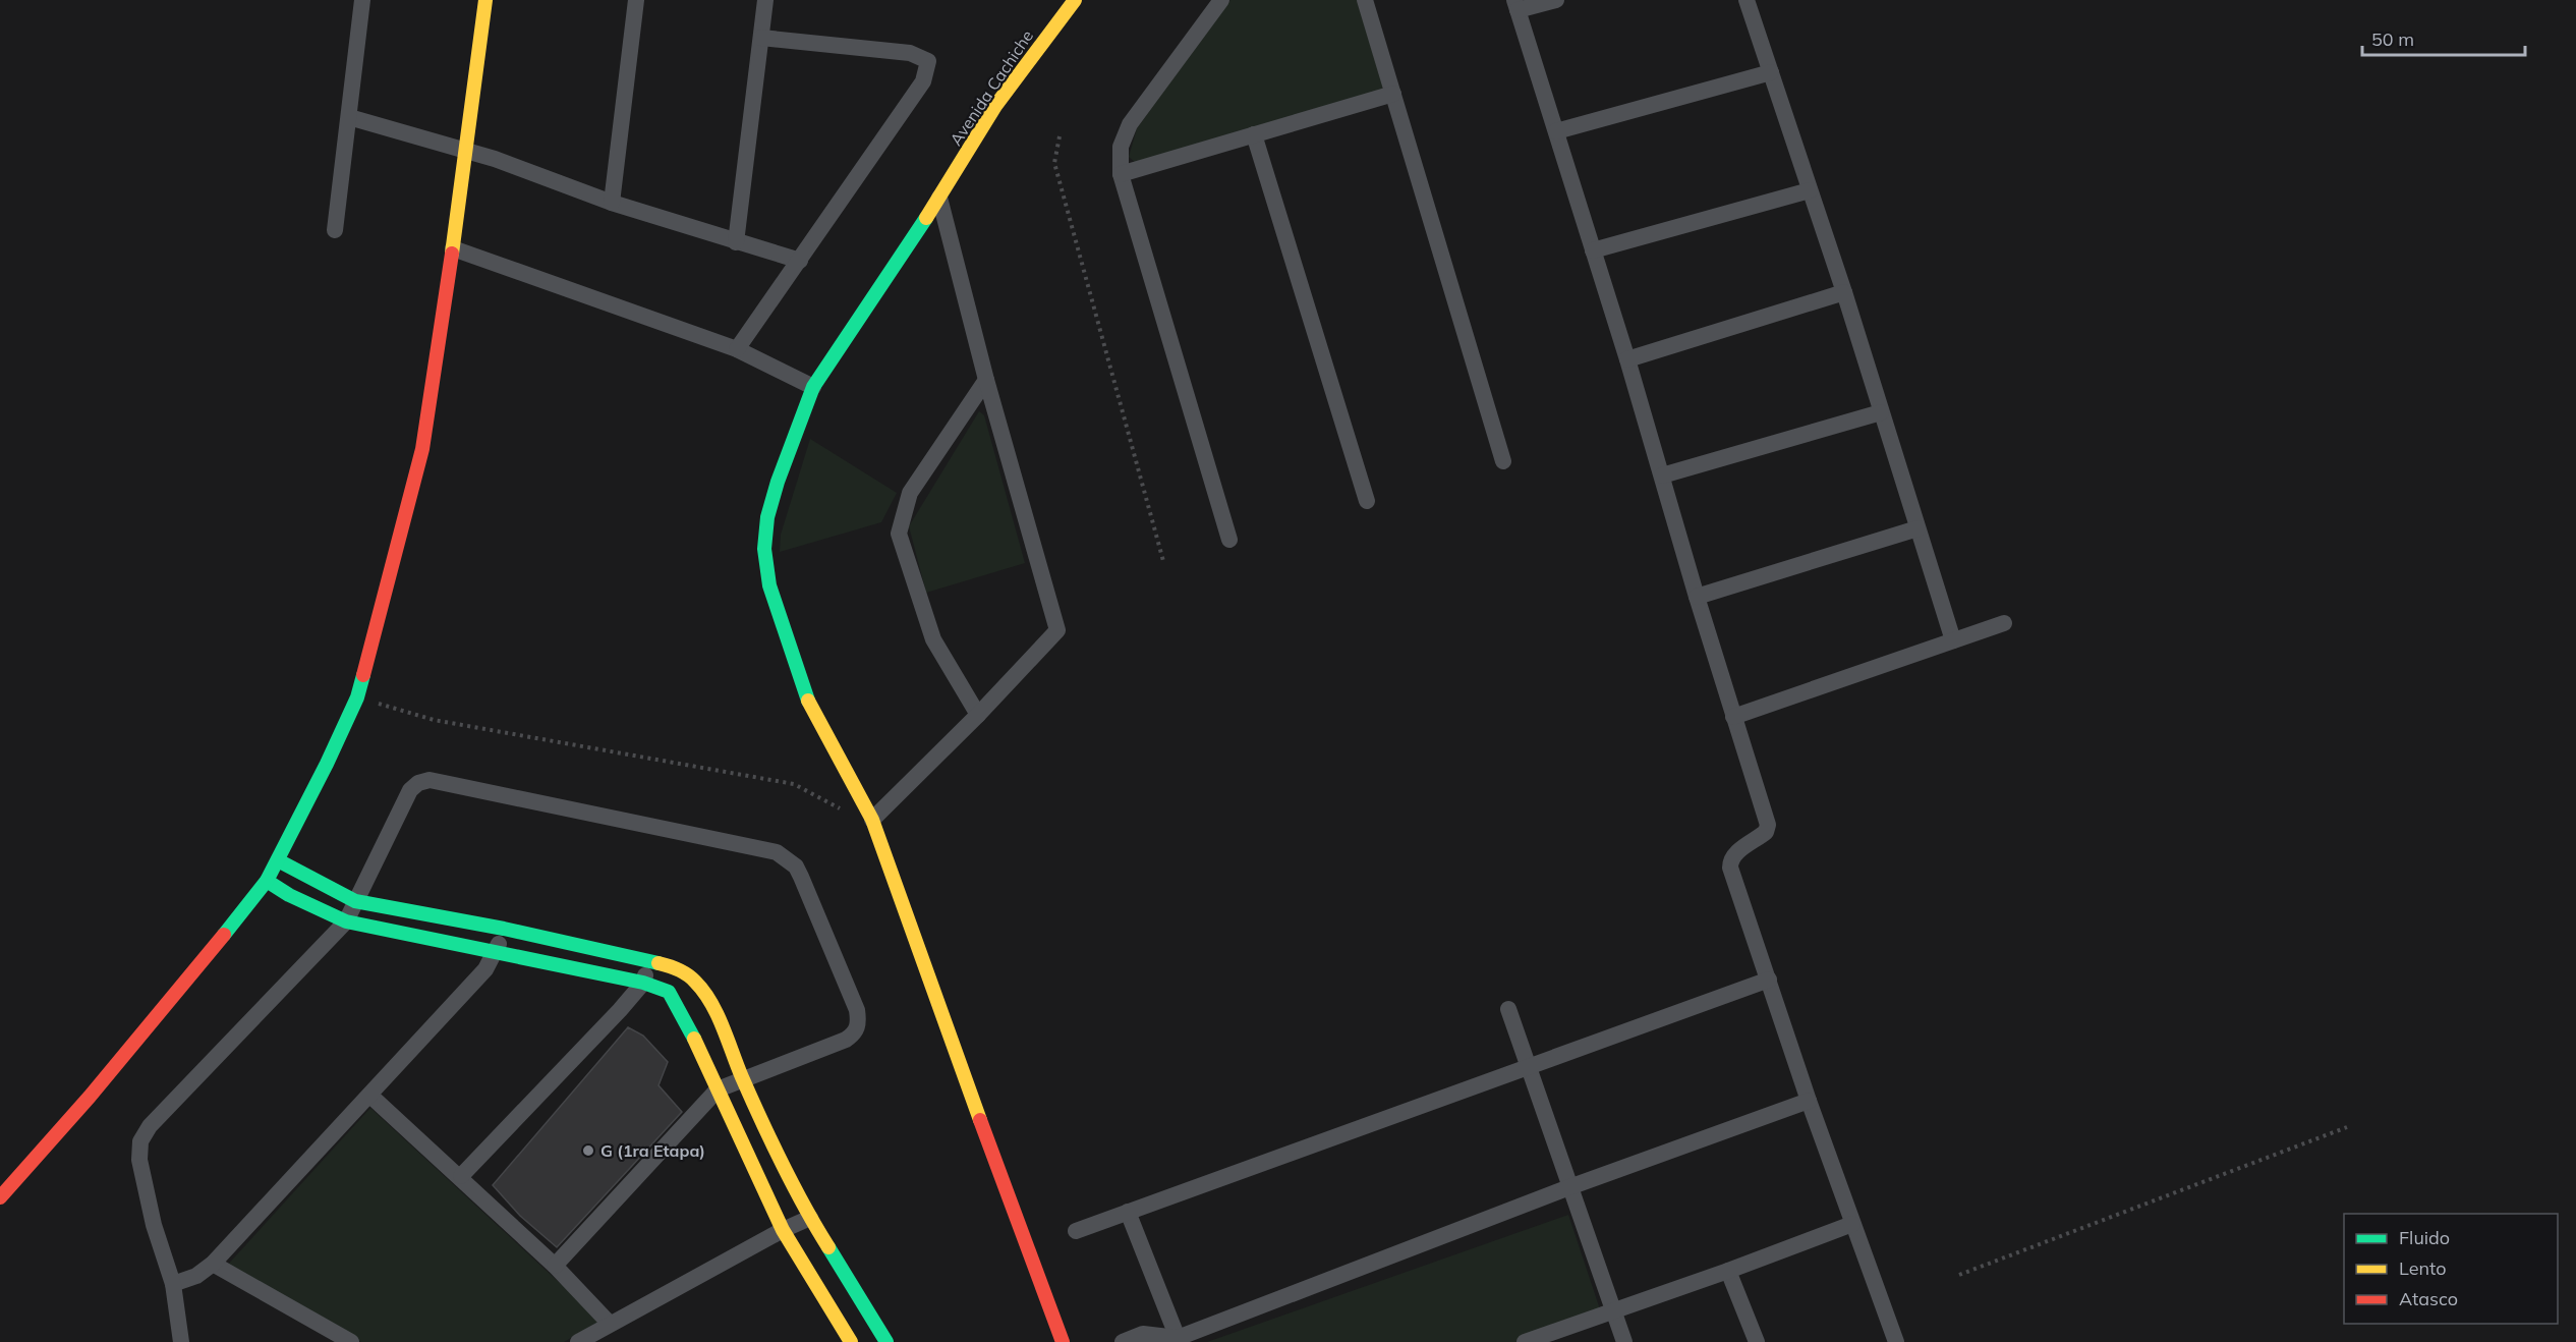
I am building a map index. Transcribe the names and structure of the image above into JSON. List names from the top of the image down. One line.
{"streets":{"street":["Avenida Cachiche"]},"places":["G (1ra Etapa)"],"legend":["Fluido","Lento","Atasco"],"scale_bar":"50 m"}
